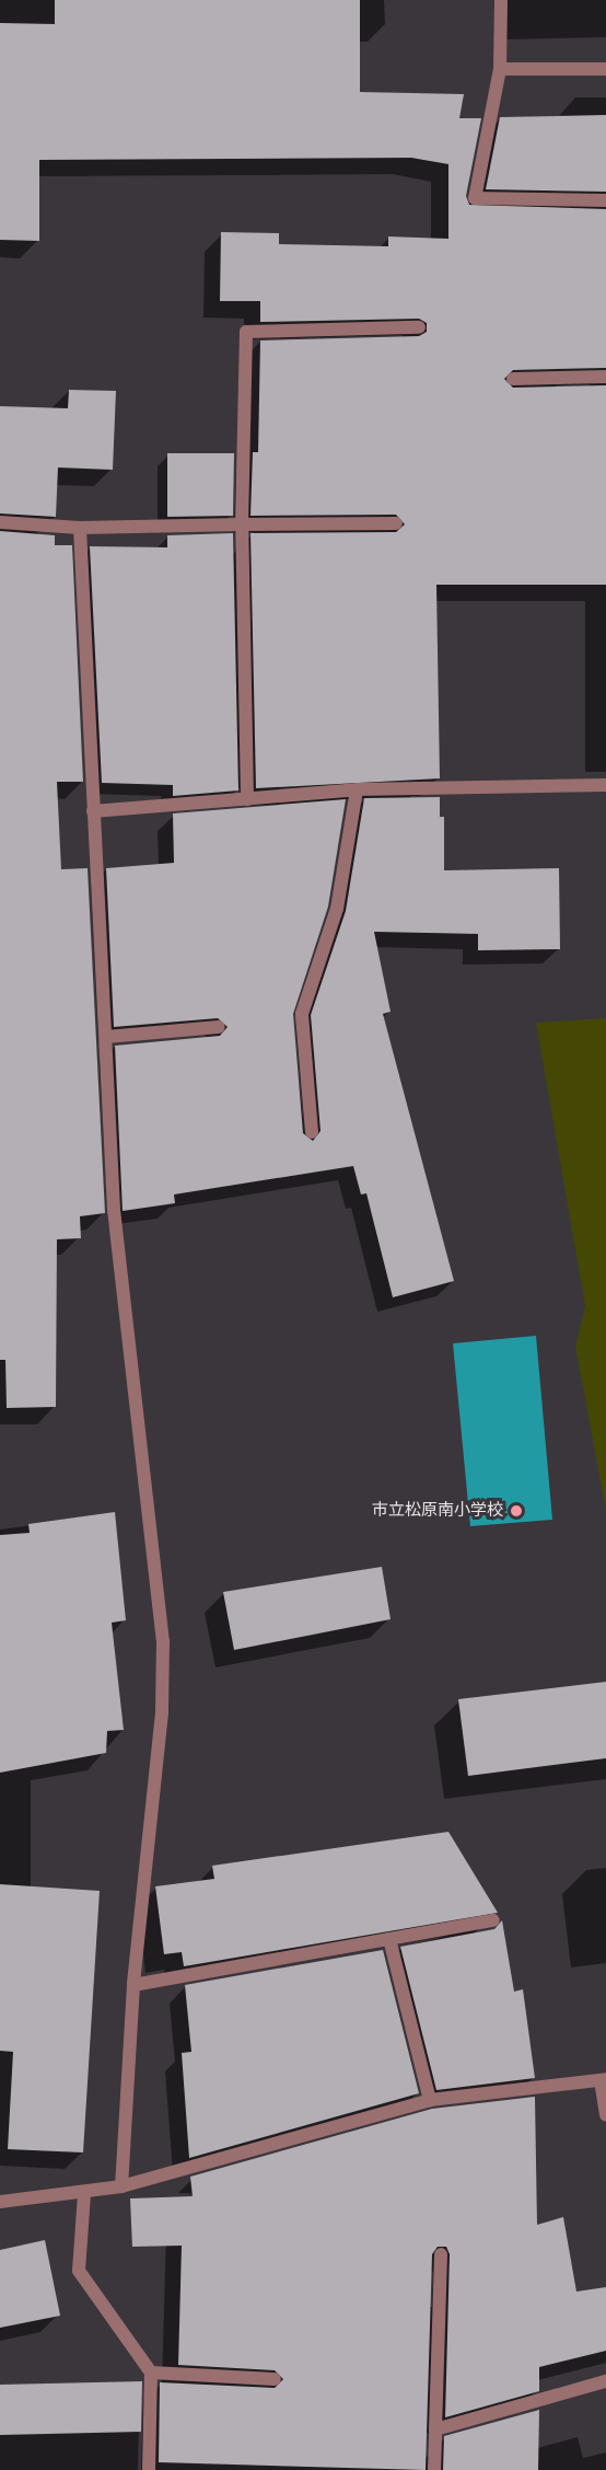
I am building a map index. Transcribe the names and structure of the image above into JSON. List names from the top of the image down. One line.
{"places":["市立松原南小学校"]}
